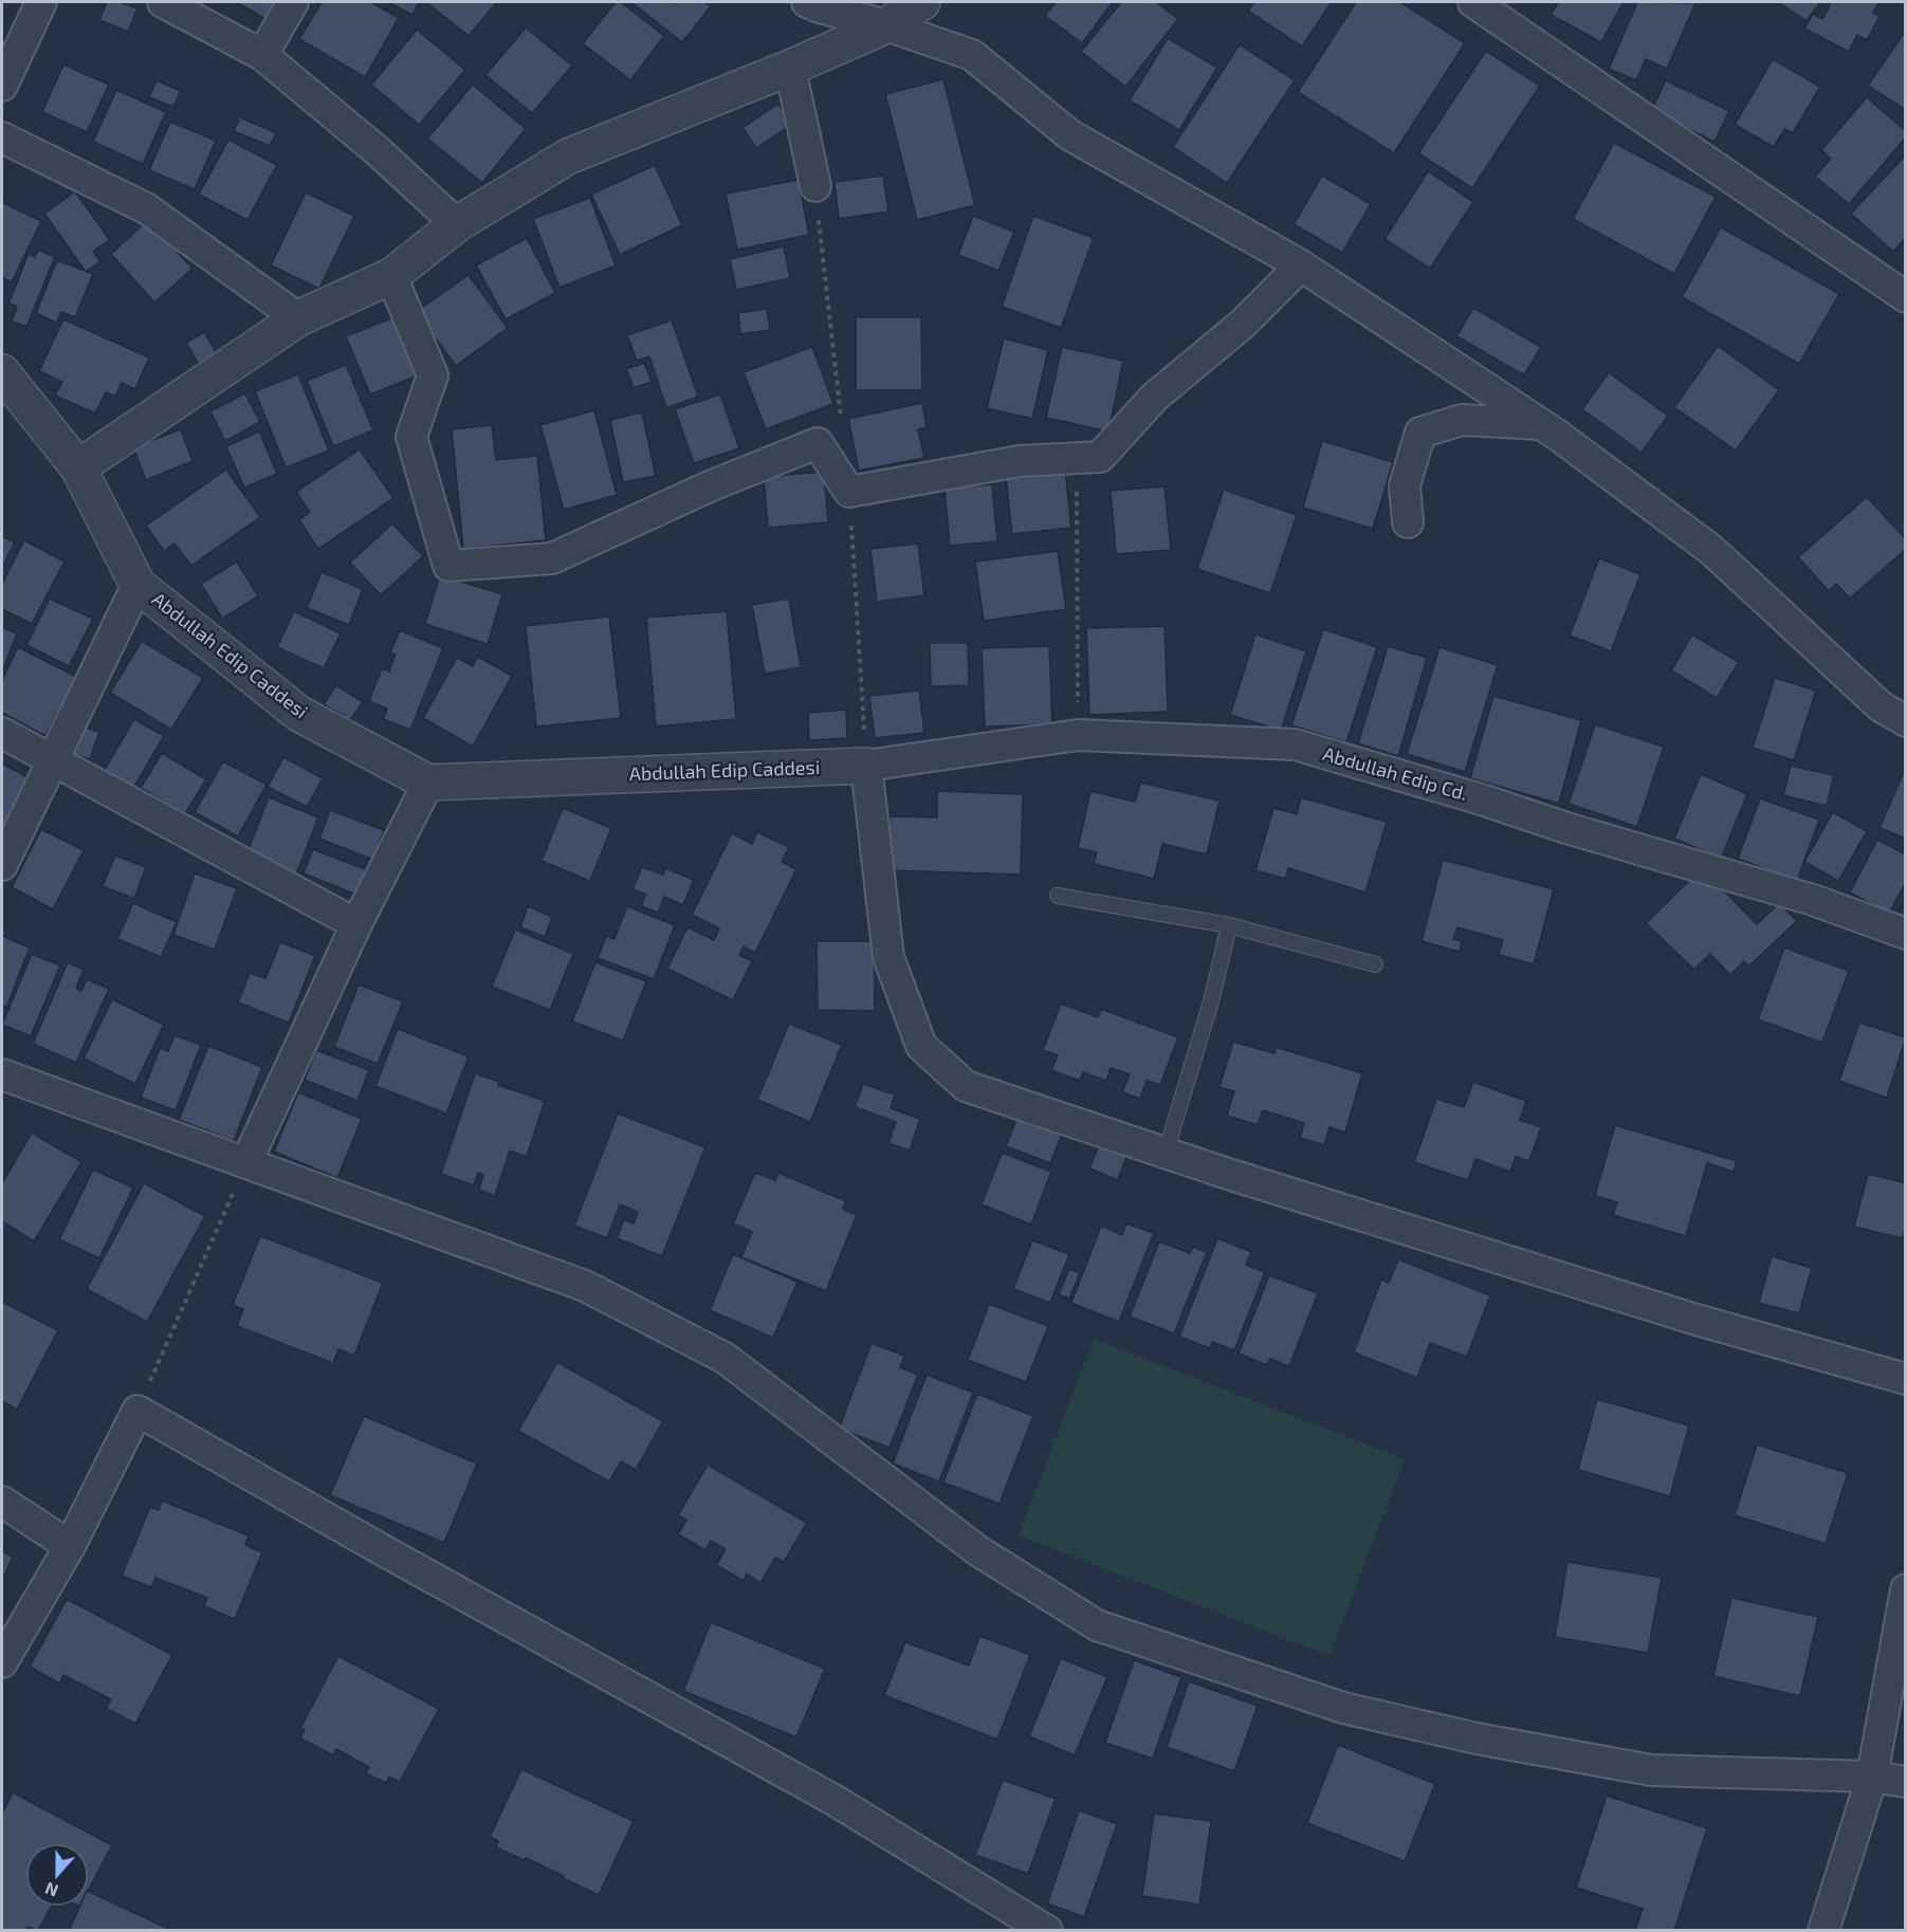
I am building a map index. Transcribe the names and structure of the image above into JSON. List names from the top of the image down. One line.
{"streets":{"street":["Abdullah Edip Caddesi","Abdullah Edip Cd."]},"crossings":[["Abdullah Edip Caddesi","Abdullah Edip Cd."]],"north":"bottom"}
